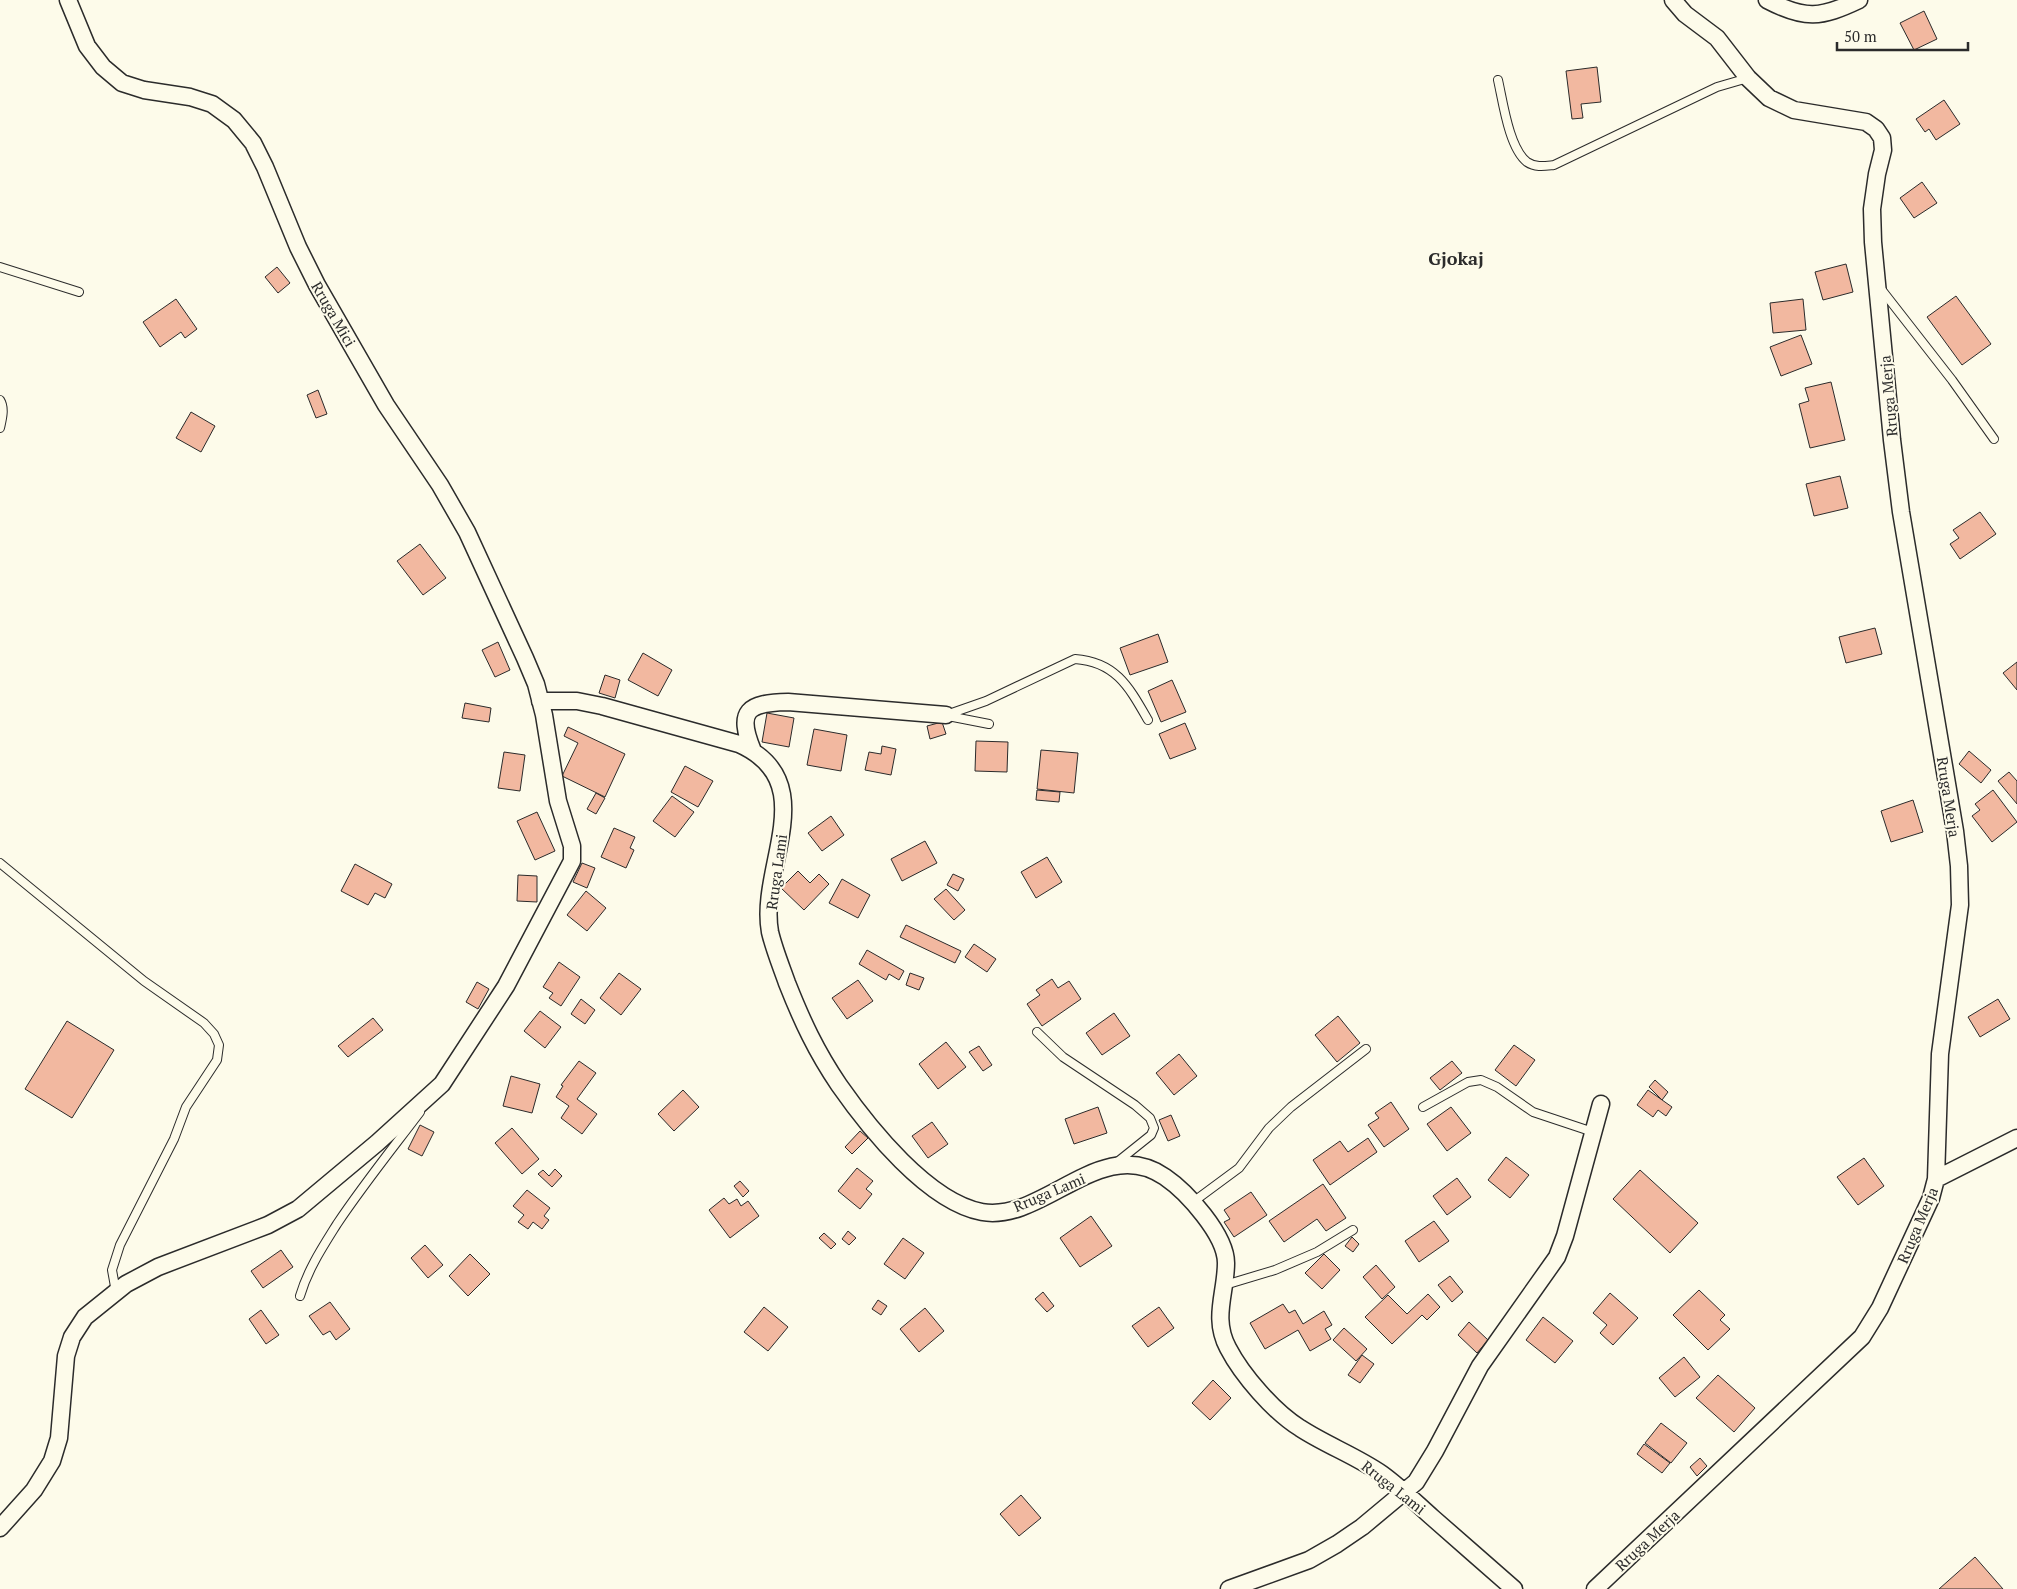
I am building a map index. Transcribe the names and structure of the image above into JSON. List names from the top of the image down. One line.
{"streets":{"street":["Rruga Mici","Rruga Merja","Rruga Lami"]},"crossings":[["Rruga Mici","Rruga Lami"]],"districts":["Gjokaj"],"scale_bar":"50 m"}
